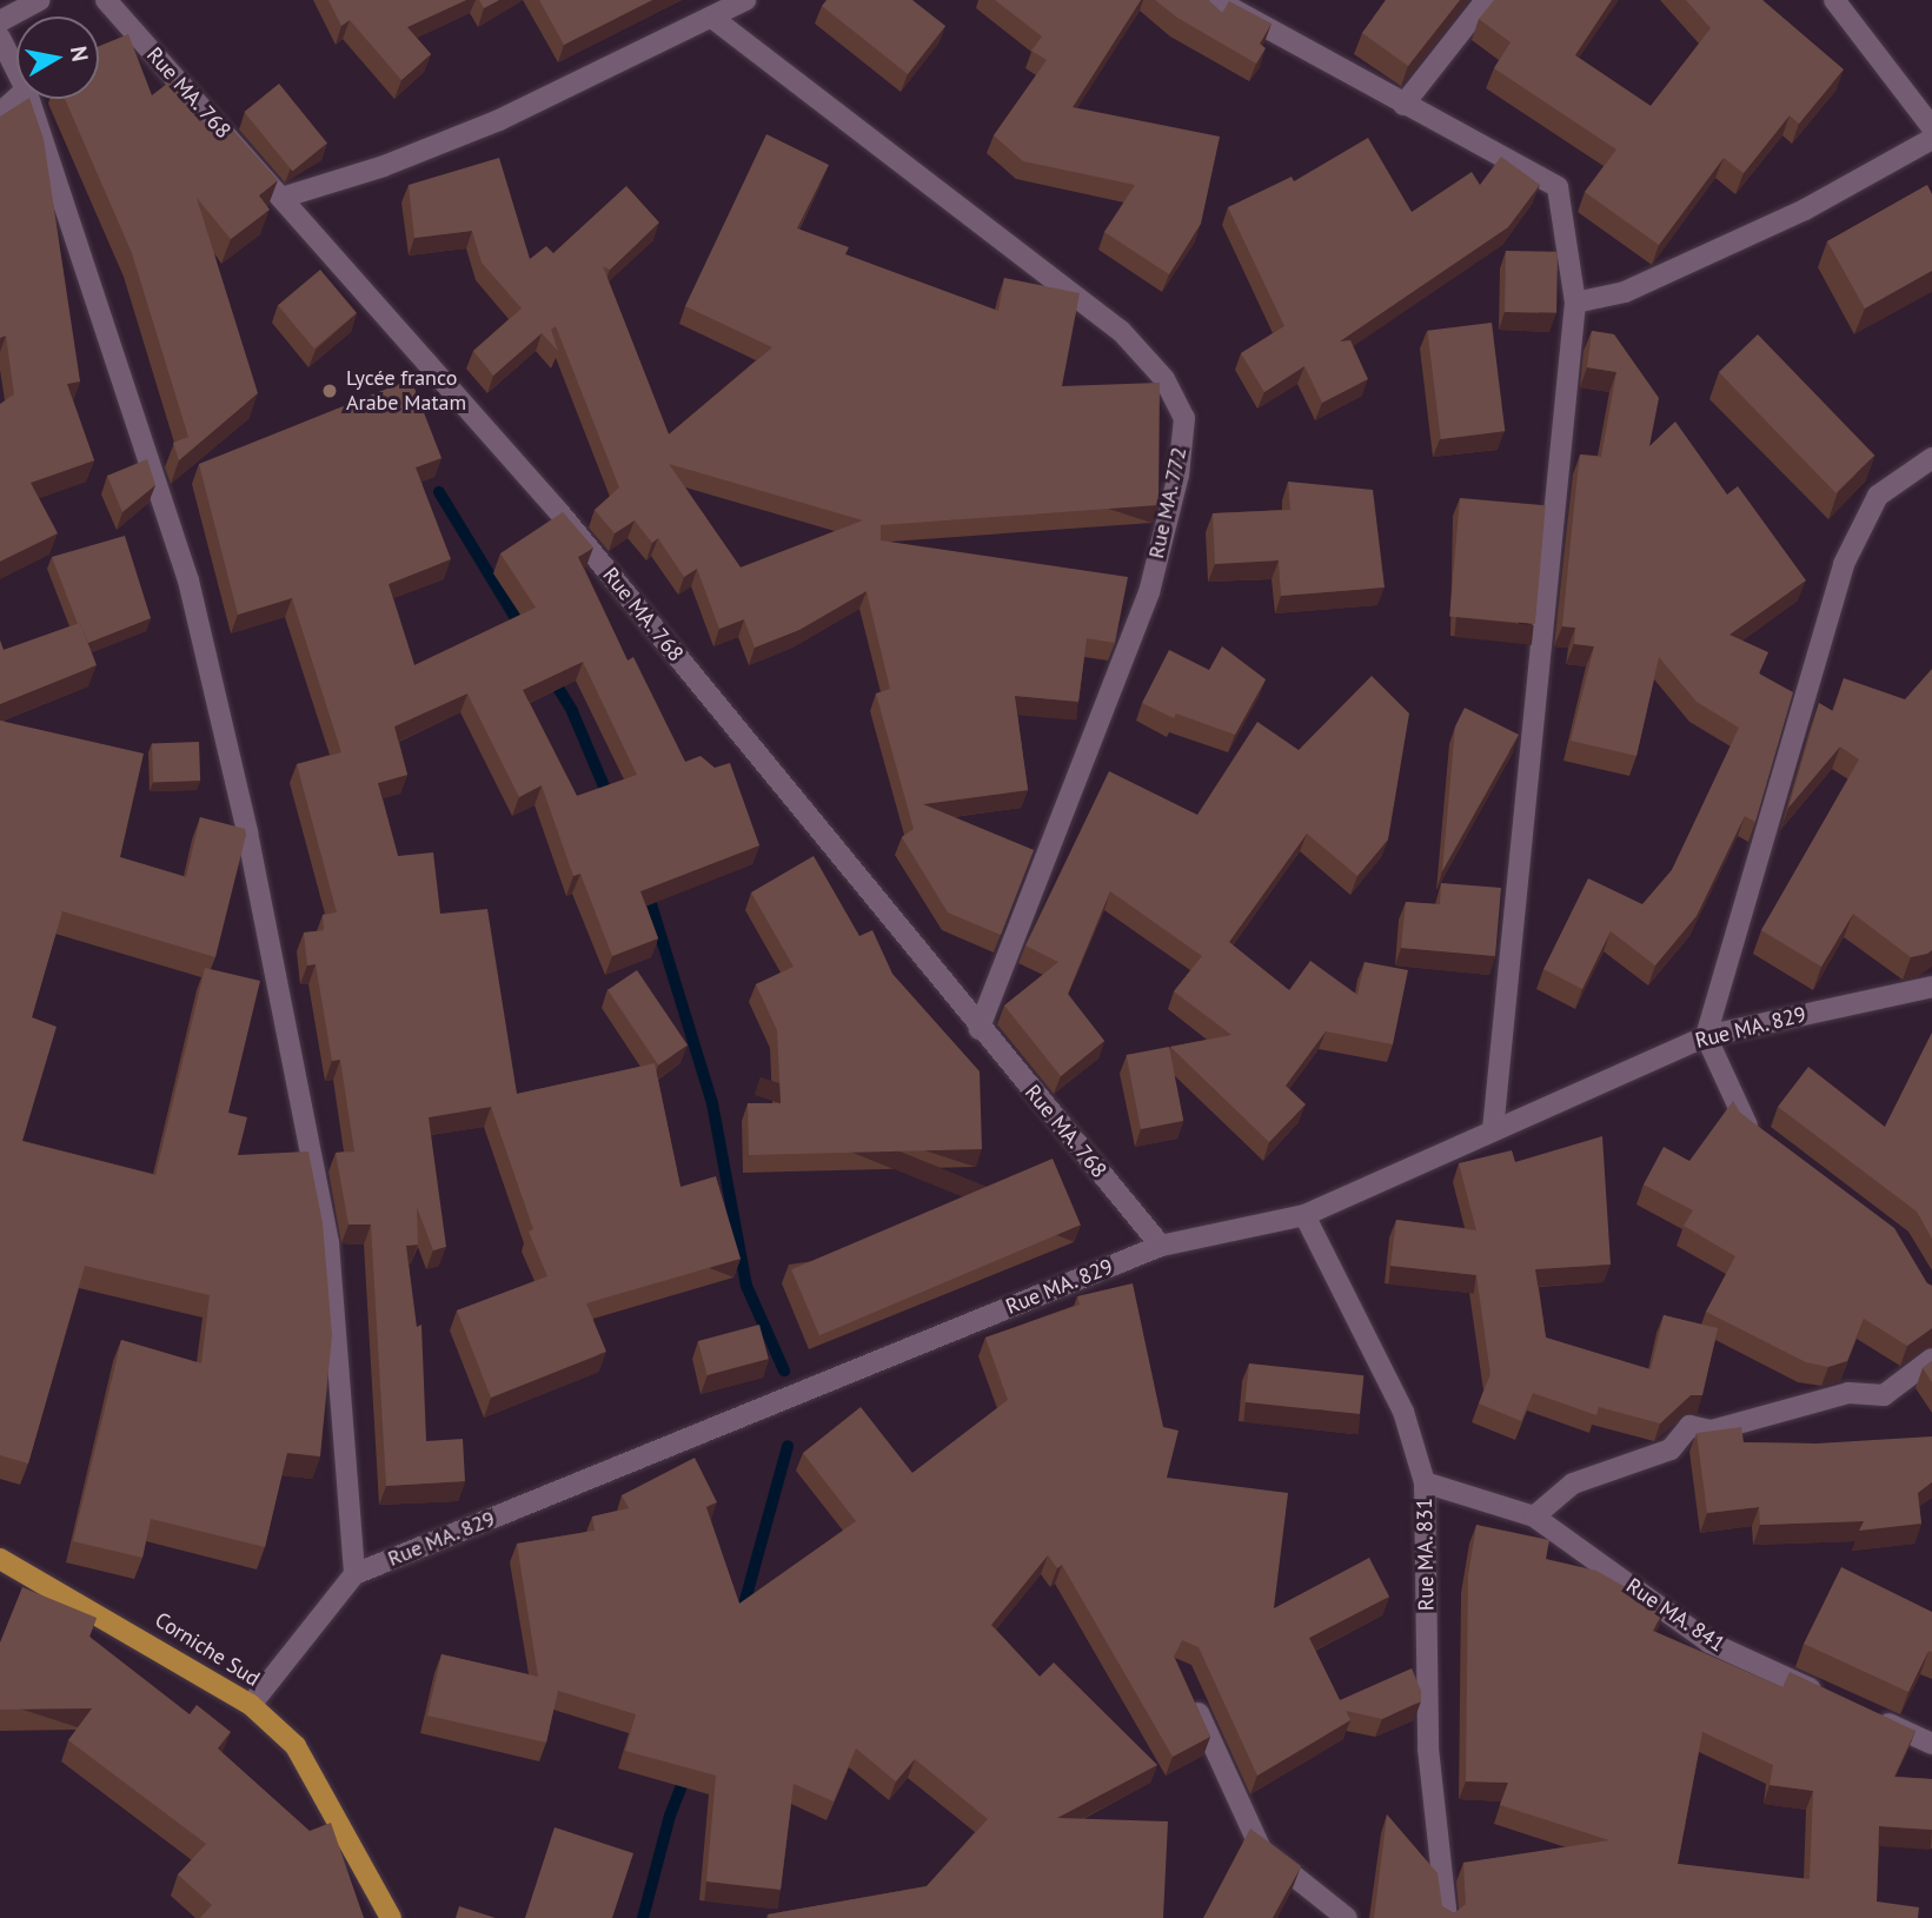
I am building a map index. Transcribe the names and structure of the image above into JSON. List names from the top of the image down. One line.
{"streets":{"main road":["Corniche Sud"],"street":["Rue MA. 768","Rue MA. 772","Rue MA. 829","Rue MA. 831","Rue MA. 841"]},"crossings":[["Rue MA. 768","Rue MA. 772"],["Rue MA. 768","Rue MA. 829"],["Rue MA. 829","Rue MA. 831"],["Rue MA. 829","Corniche Sud"],["Rue MA. 831","Rue MA. 841"]],"places":["Lycée franco Arabe Matam"],"north":"right"}
